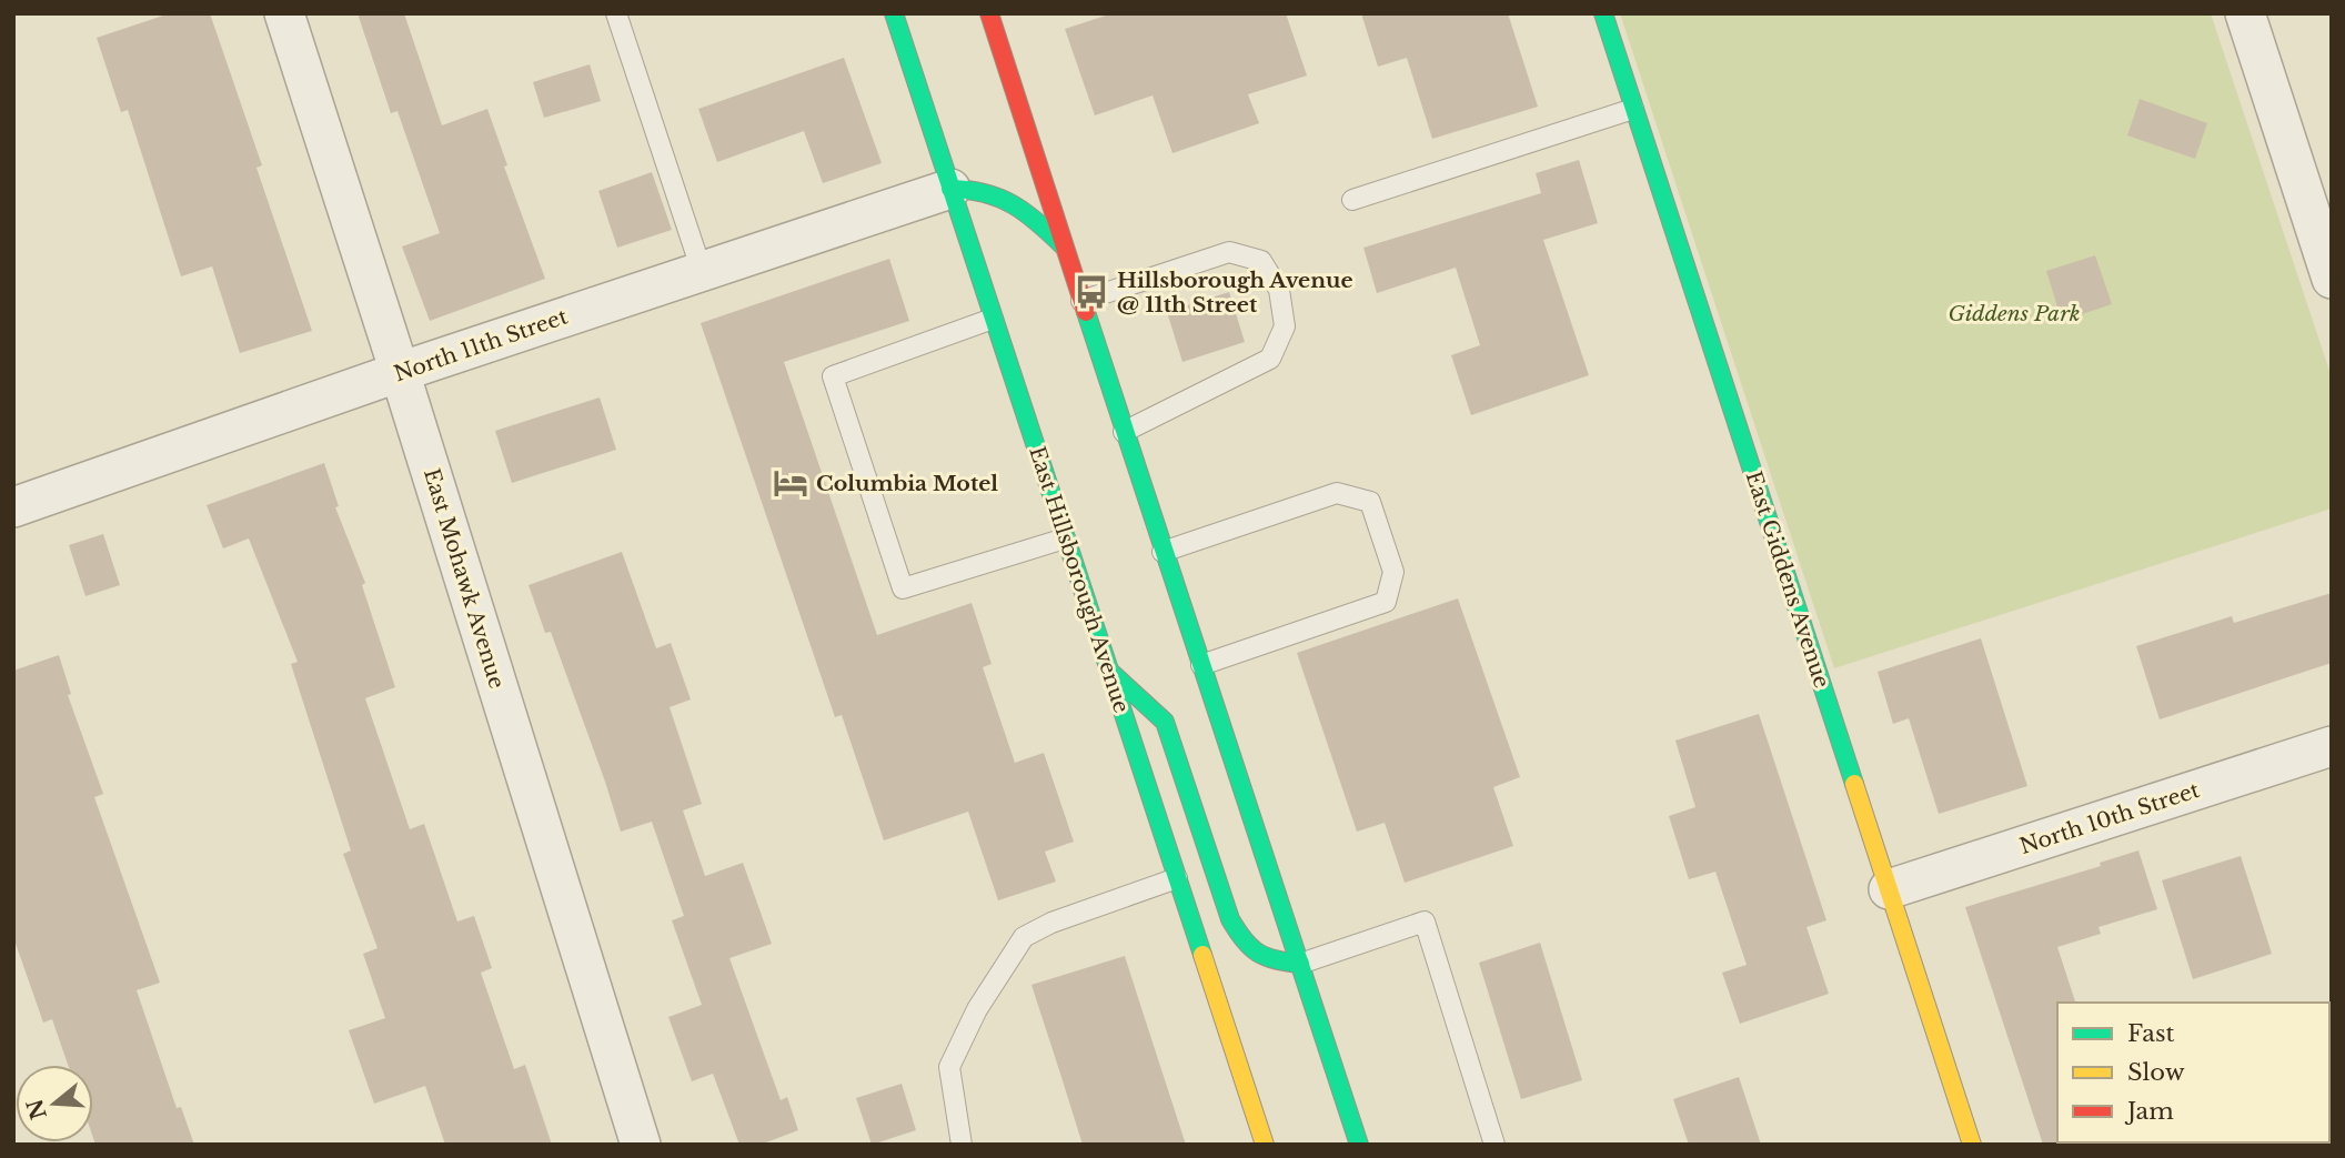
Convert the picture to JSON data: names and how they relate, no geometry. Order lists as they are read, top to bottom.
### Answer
{
  "streets": {
    "main road": ["East Hillsborough Avenue", "East Giddens Avenue"],
    "street": ["North 11th Street", "East Mohawk Avenue", "North 10th Street"]
  },
  "crossings": [
    ["North 11th Street", "East Mohawk Avenue"],
    ["North 11th Street", "East Hillsborough Avenue"],
    ["East Giddens Avenue", "North 10th Street"]
  ],
  "parks": ["Giddens Park"],
  "places": {
    "bus stop": ["Hillsborough Avenue @ 11th Street"],
    "hotel": ["Columbia Motel"]
  },
  "legend": ["Fast", "Slow", "Jam"],
  "north": "left"
}
